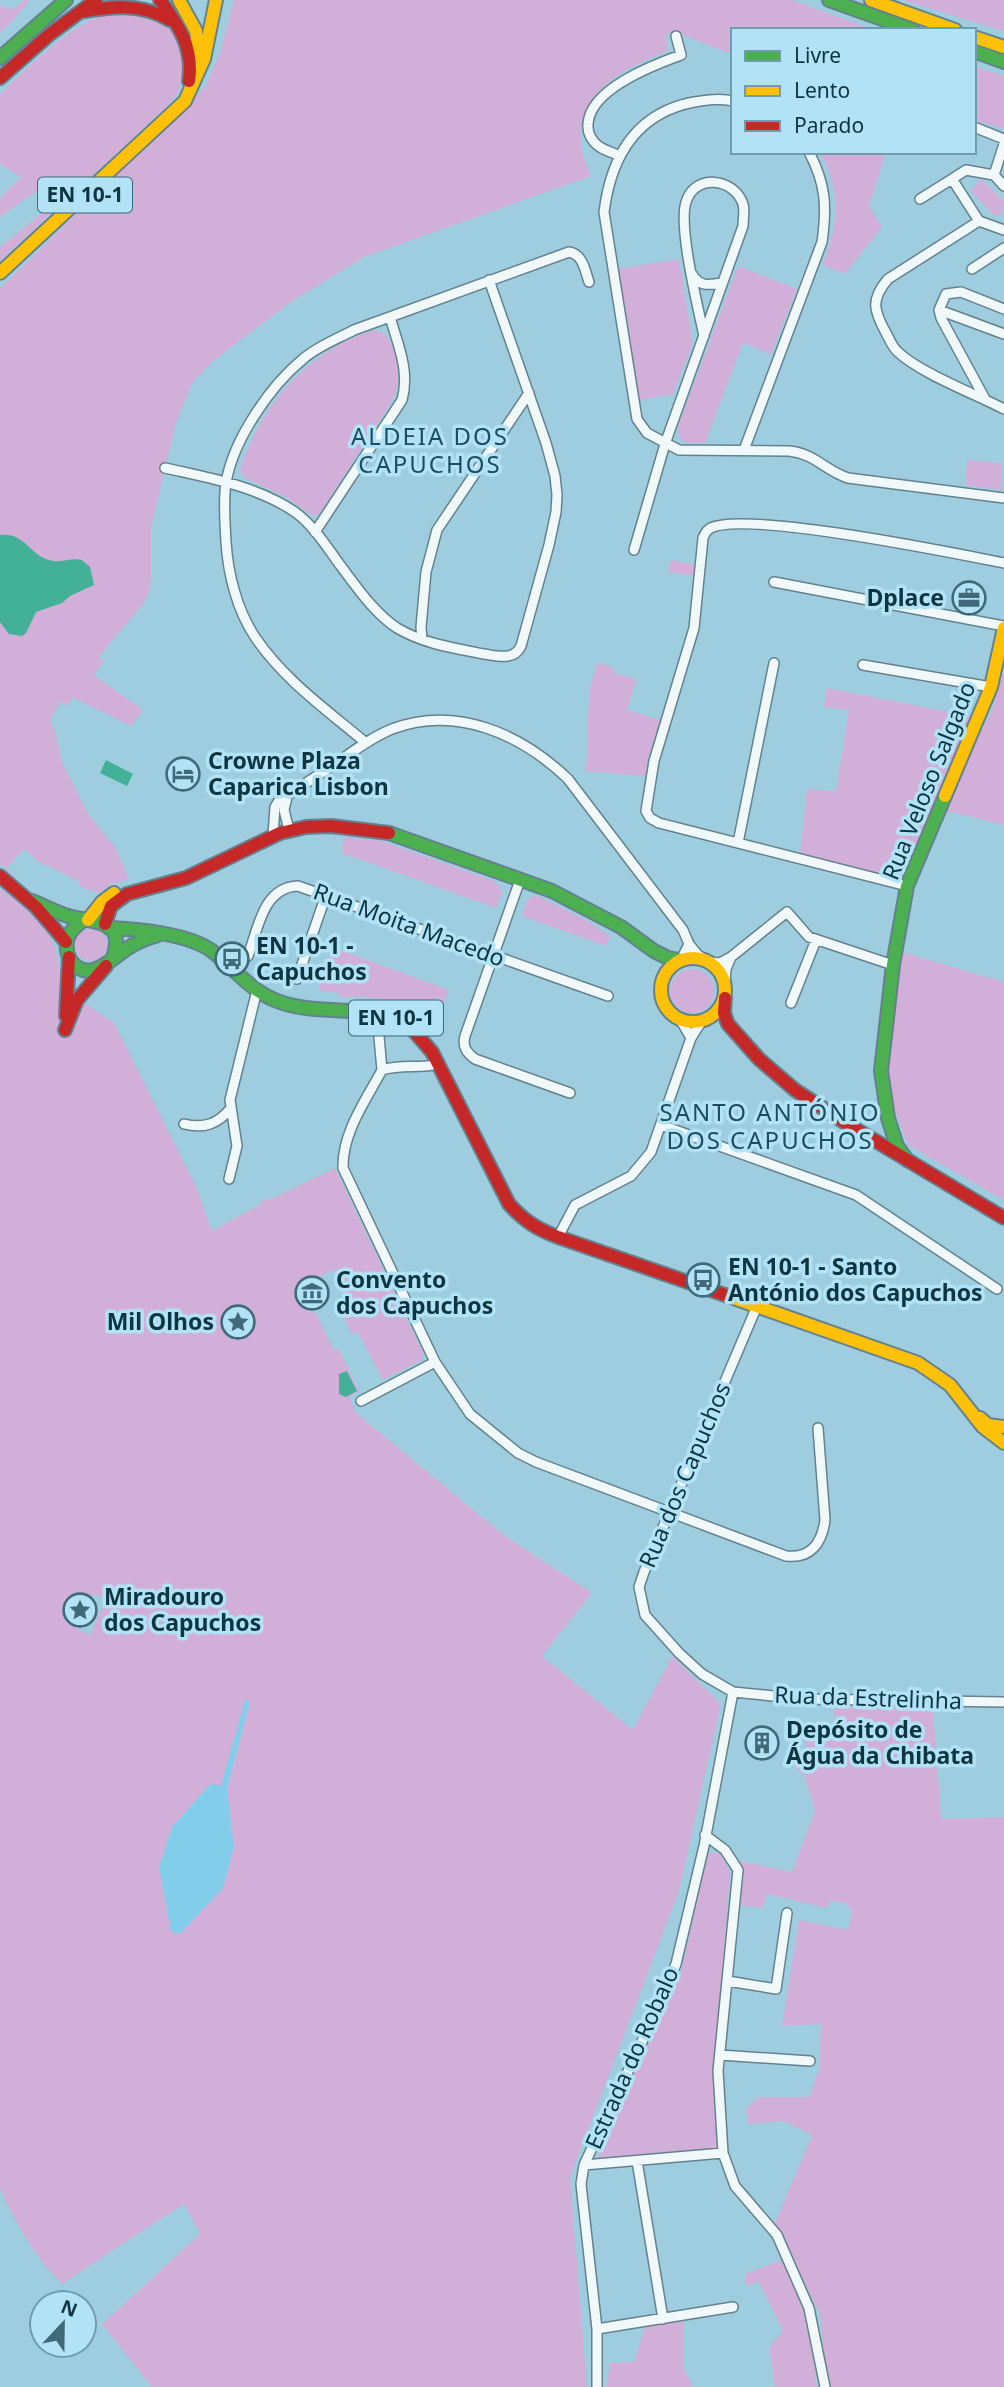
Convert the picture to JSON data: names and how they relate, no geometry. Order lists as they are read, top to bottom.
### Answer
{
  "streets": {
    "main road": ["EN 10-1", "Rua Veloso Salgado"],
    "street": [
      "Rua Moita Macedo",
      "Rua dos Capuchos",
      "Rua da Estrelinha",
      "Estrada do Robalo"
    ]
  },
  "crossings": [
    ["EN 10-1", "Rua dos Capuchos"],
    ["Rua dos Capuchos", "Rua da Estrelinha"],
    ["Rua dos Capuchos", "Estrada do Robalo"],
    ["Rua da Estrelinha", "Estrada do Robalo"]
  ],
  "districts": ["ALDEIA DOS CAPUCHOS", "SANTO ANTÓNIO DOS CAPUCHOS"],
  "places": {
    "office": ["Dplace"],
    "hotel": ["Crowne Plaza Caparica Lisbon"],
    "bus stop": ["EN 10-1 - Capuchos", "EN 10-1 - Santo António dos Capuchos"],
    "museum": ["Convento dos Capuchos"],
    "place": ["Mil Olhos", "Miradouro dos Capuchos"],
    "building": ["Depósito de Água da Chibata"]
  },
  "legend": ["Livre", "Lento", "Parado"],
  "north": "top"
}
